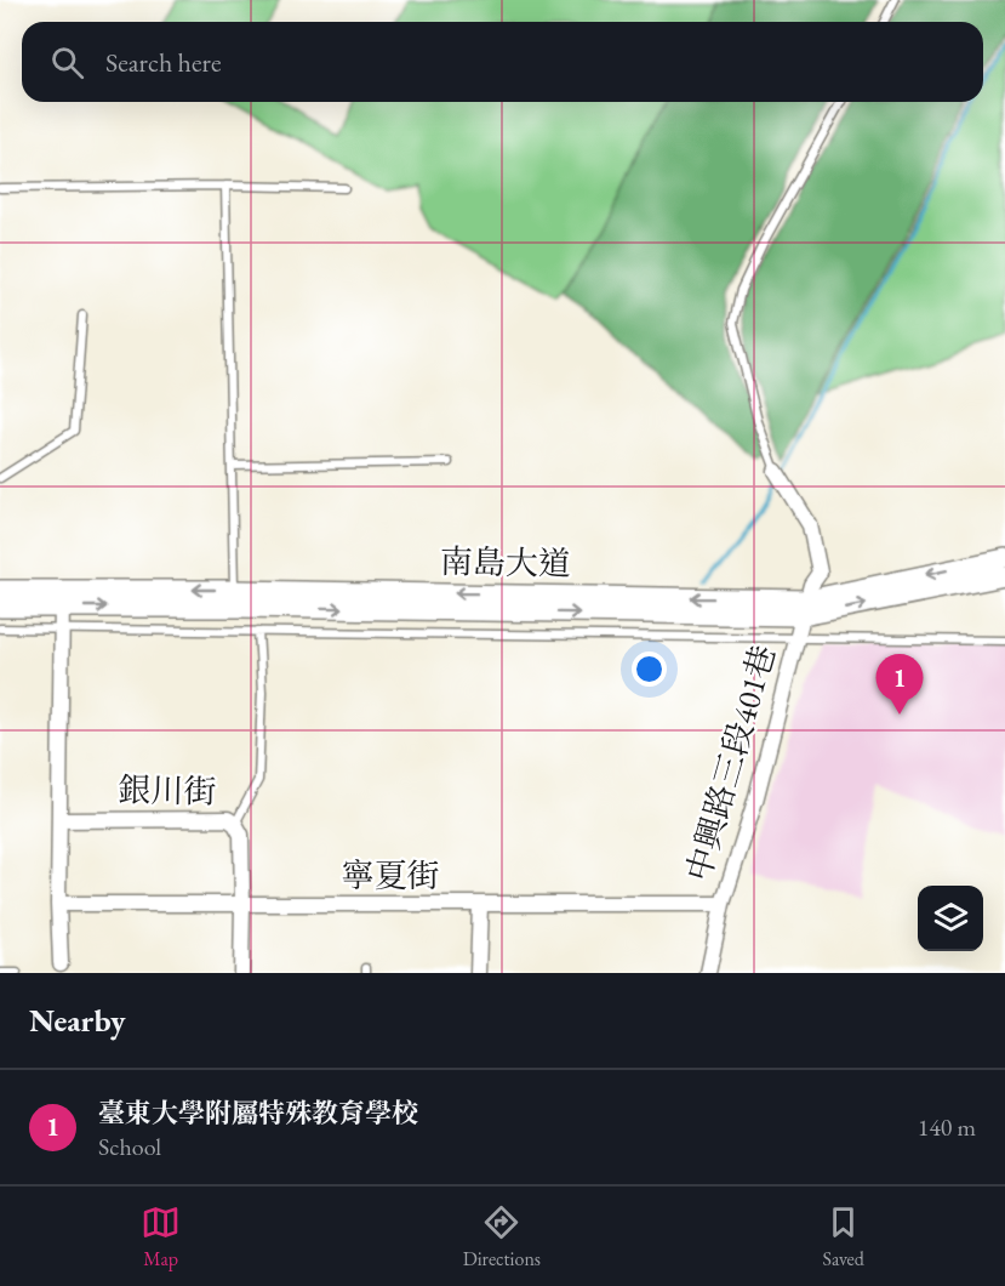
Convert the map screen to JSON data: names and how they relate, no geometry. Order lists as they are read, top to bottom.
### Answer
{
  "streets": {
    "street": [
      "南島大道",
      "中興路三段401巷",
      "銀川街",
      "寧夏街"
    ]
  },
  "crossings": [
    ["南島大道", "中興路三段401巷"],
    ["中興路三段401巷", "寧夏街"],
    ["銀川街", "寧夏街"]
  ],
  "page": {
    "search": "Search here",
    "pins": "1",
    "heading": "Nearby",
    "list": [
      {
        "mark": "1",
        "name": "臺東大學附屬特殊教育學校",
        "note": "School",
        "value": "140 m"
      }
    ],
    "nav": ["Map", "Directions", "Saved"]
  }
}
